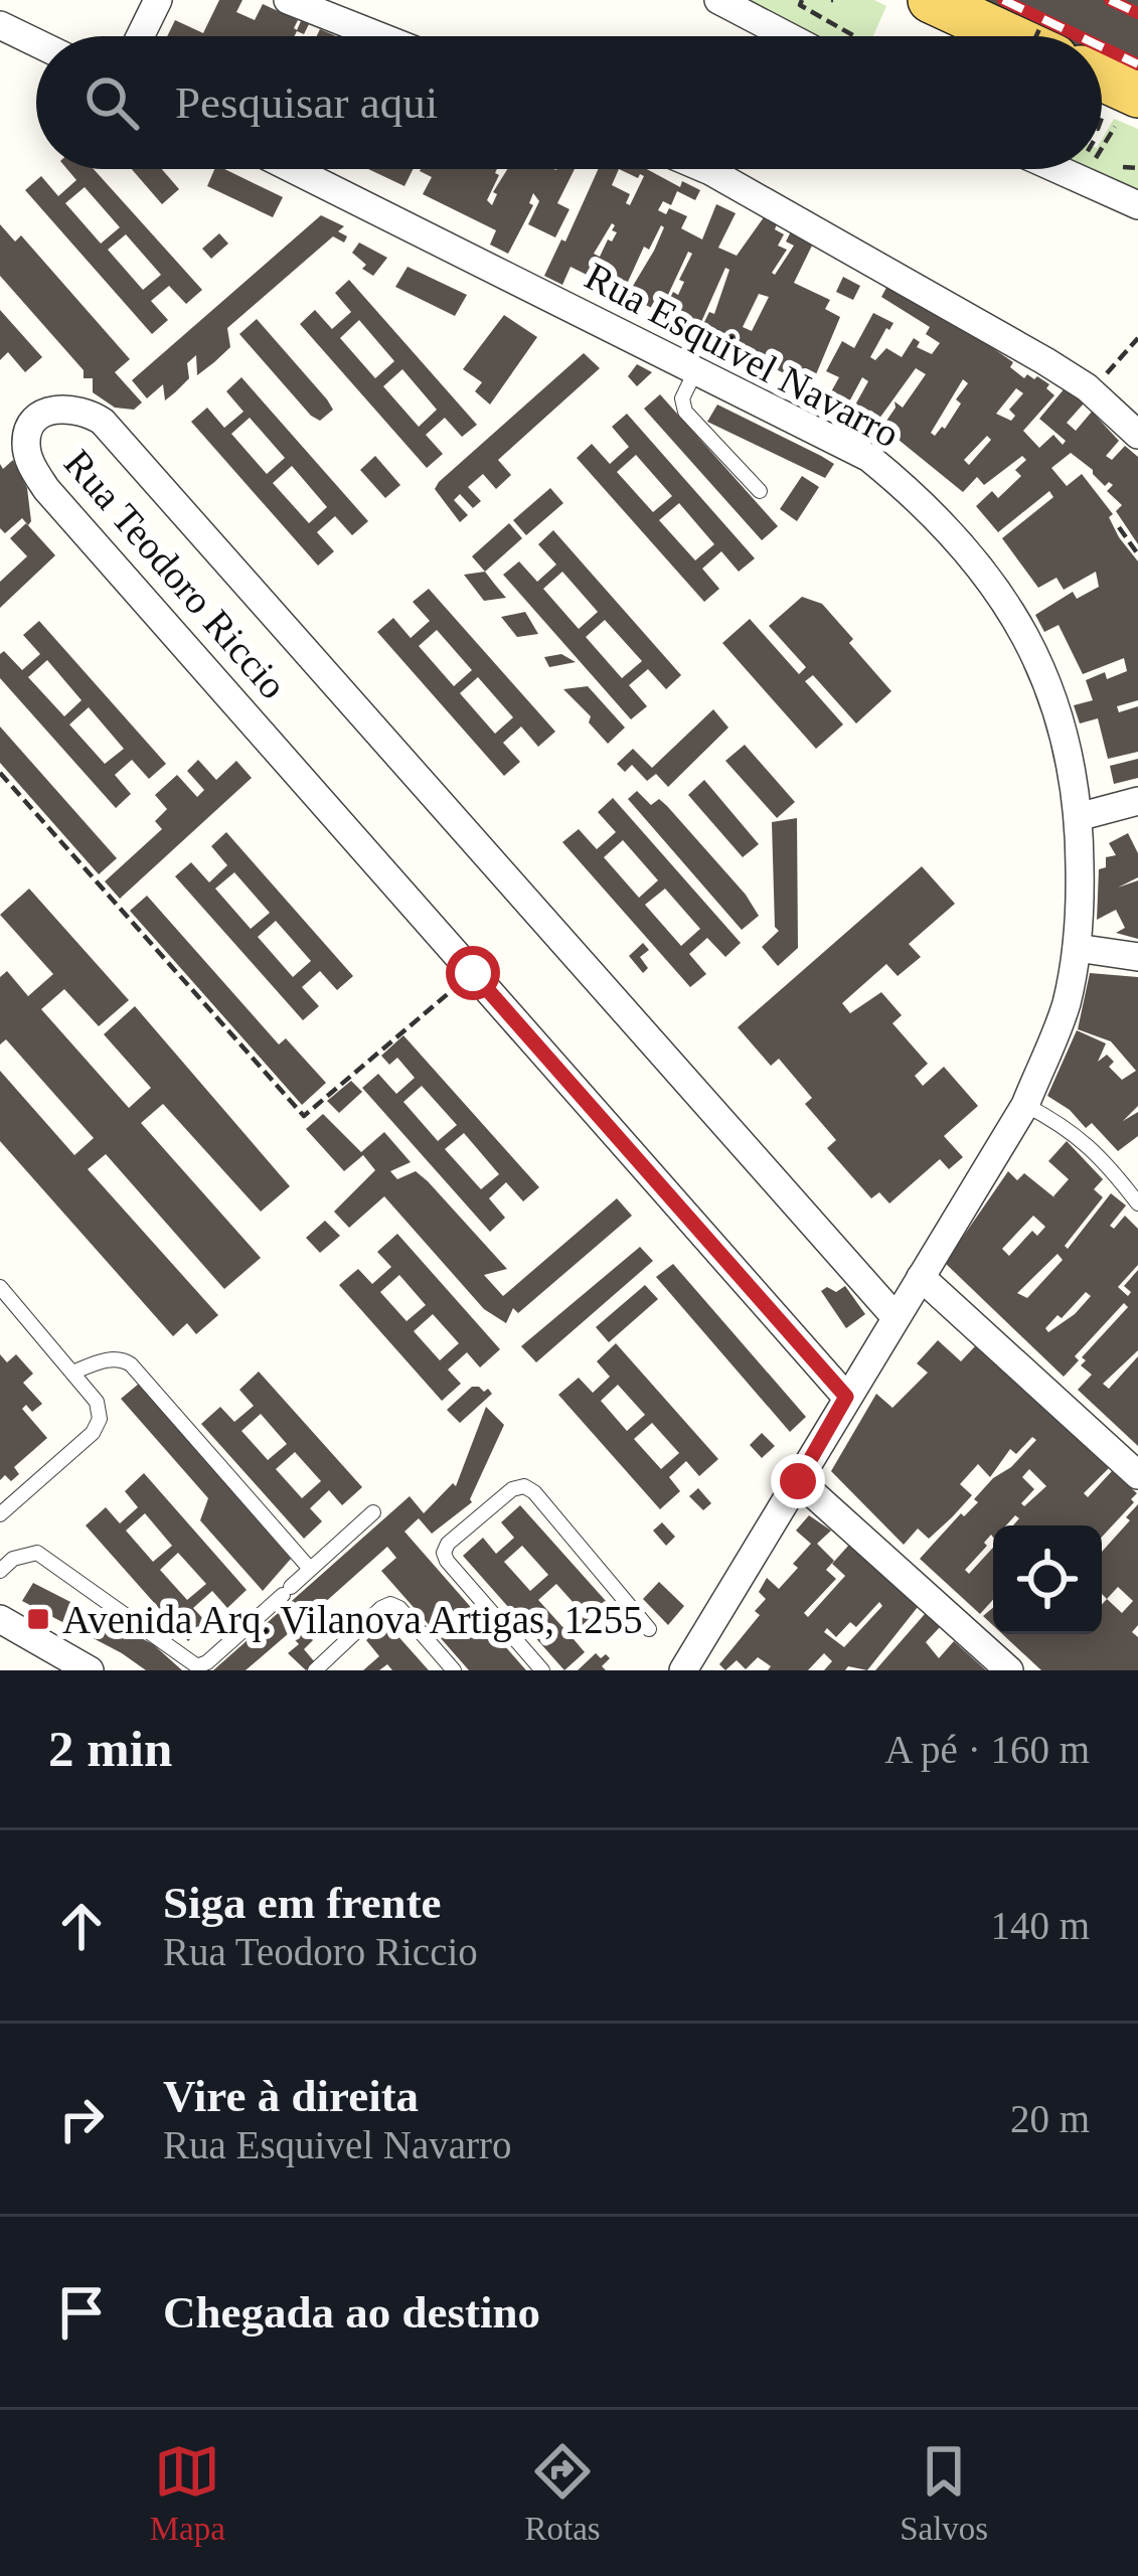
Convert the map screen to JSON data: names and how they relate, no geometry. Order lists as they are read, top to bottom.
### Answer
{
  "streets": {
    "street": ["Rua Esquivel Navarro", "Rua Teodoro Riccio"]
  },
  "crossings": [
    ["Rua Esquivel Navarro", "Rua Teodoro Riccio"]
  ],
  "places": {
    "transit": ["Avenida Arq. Vilanova Artigas, 1255"]
  },
  "page": {
    "search": "Pesquisar aqui",
    "heading": ["2 min", "A pé · 160 m"],
    "list": [
      ["Siga em frente", "Rua Teodoro Riccio", "140 m"],
      ["Vire à direita", "Rua Esquivel Navarro", "20 m"],
      "Chegada ao destino"
    ],
    "nav": ["Mapa", "Rotas", "Salvos"]
  }
}
